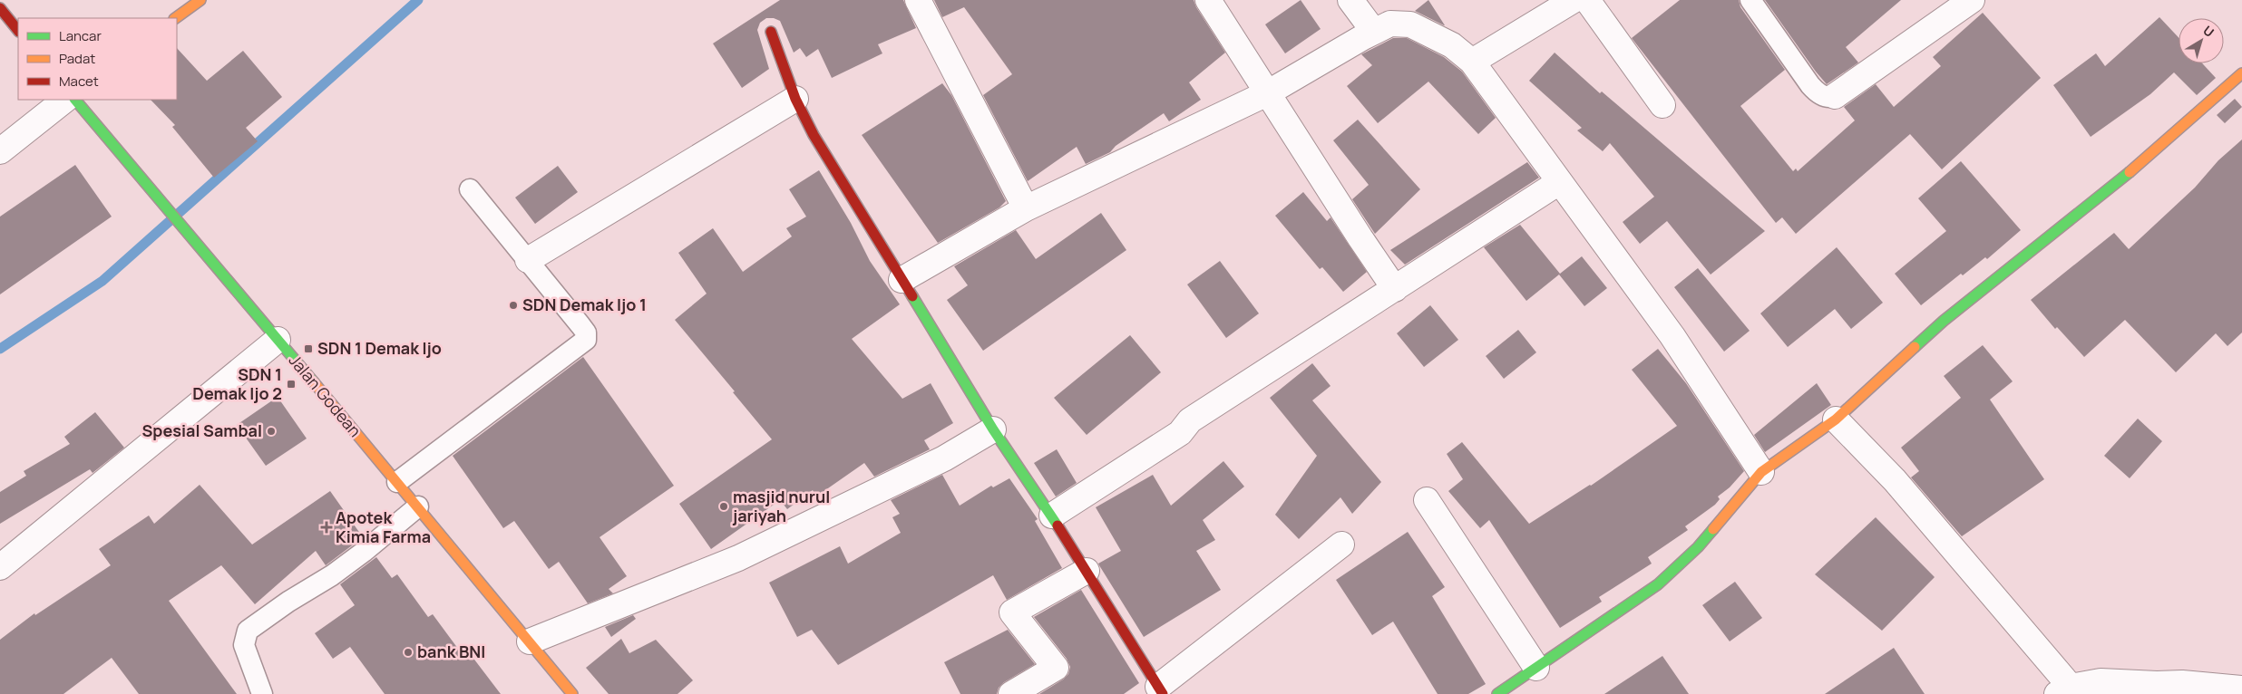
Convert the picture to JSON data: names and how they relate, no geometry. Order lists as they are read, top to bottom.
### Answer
{
  "streets": {
    "street": ["Jalan Godean"]
  },
  "places": {
    "other": [
      "SDN Demak Ijo 1",
      "Spesial Sambal",
      "masjid nurul jariyah",
      "bank BNI"
    ],
    "transit": ["SDN 1 Demak Ijo", "SDN 1 Demak Ijo 2"],
    "health": ["Apotek Kimia Farma"]
  },
  "legend": ["Lancar", "Padat", "Macet"],
  "north": "top right"
}
